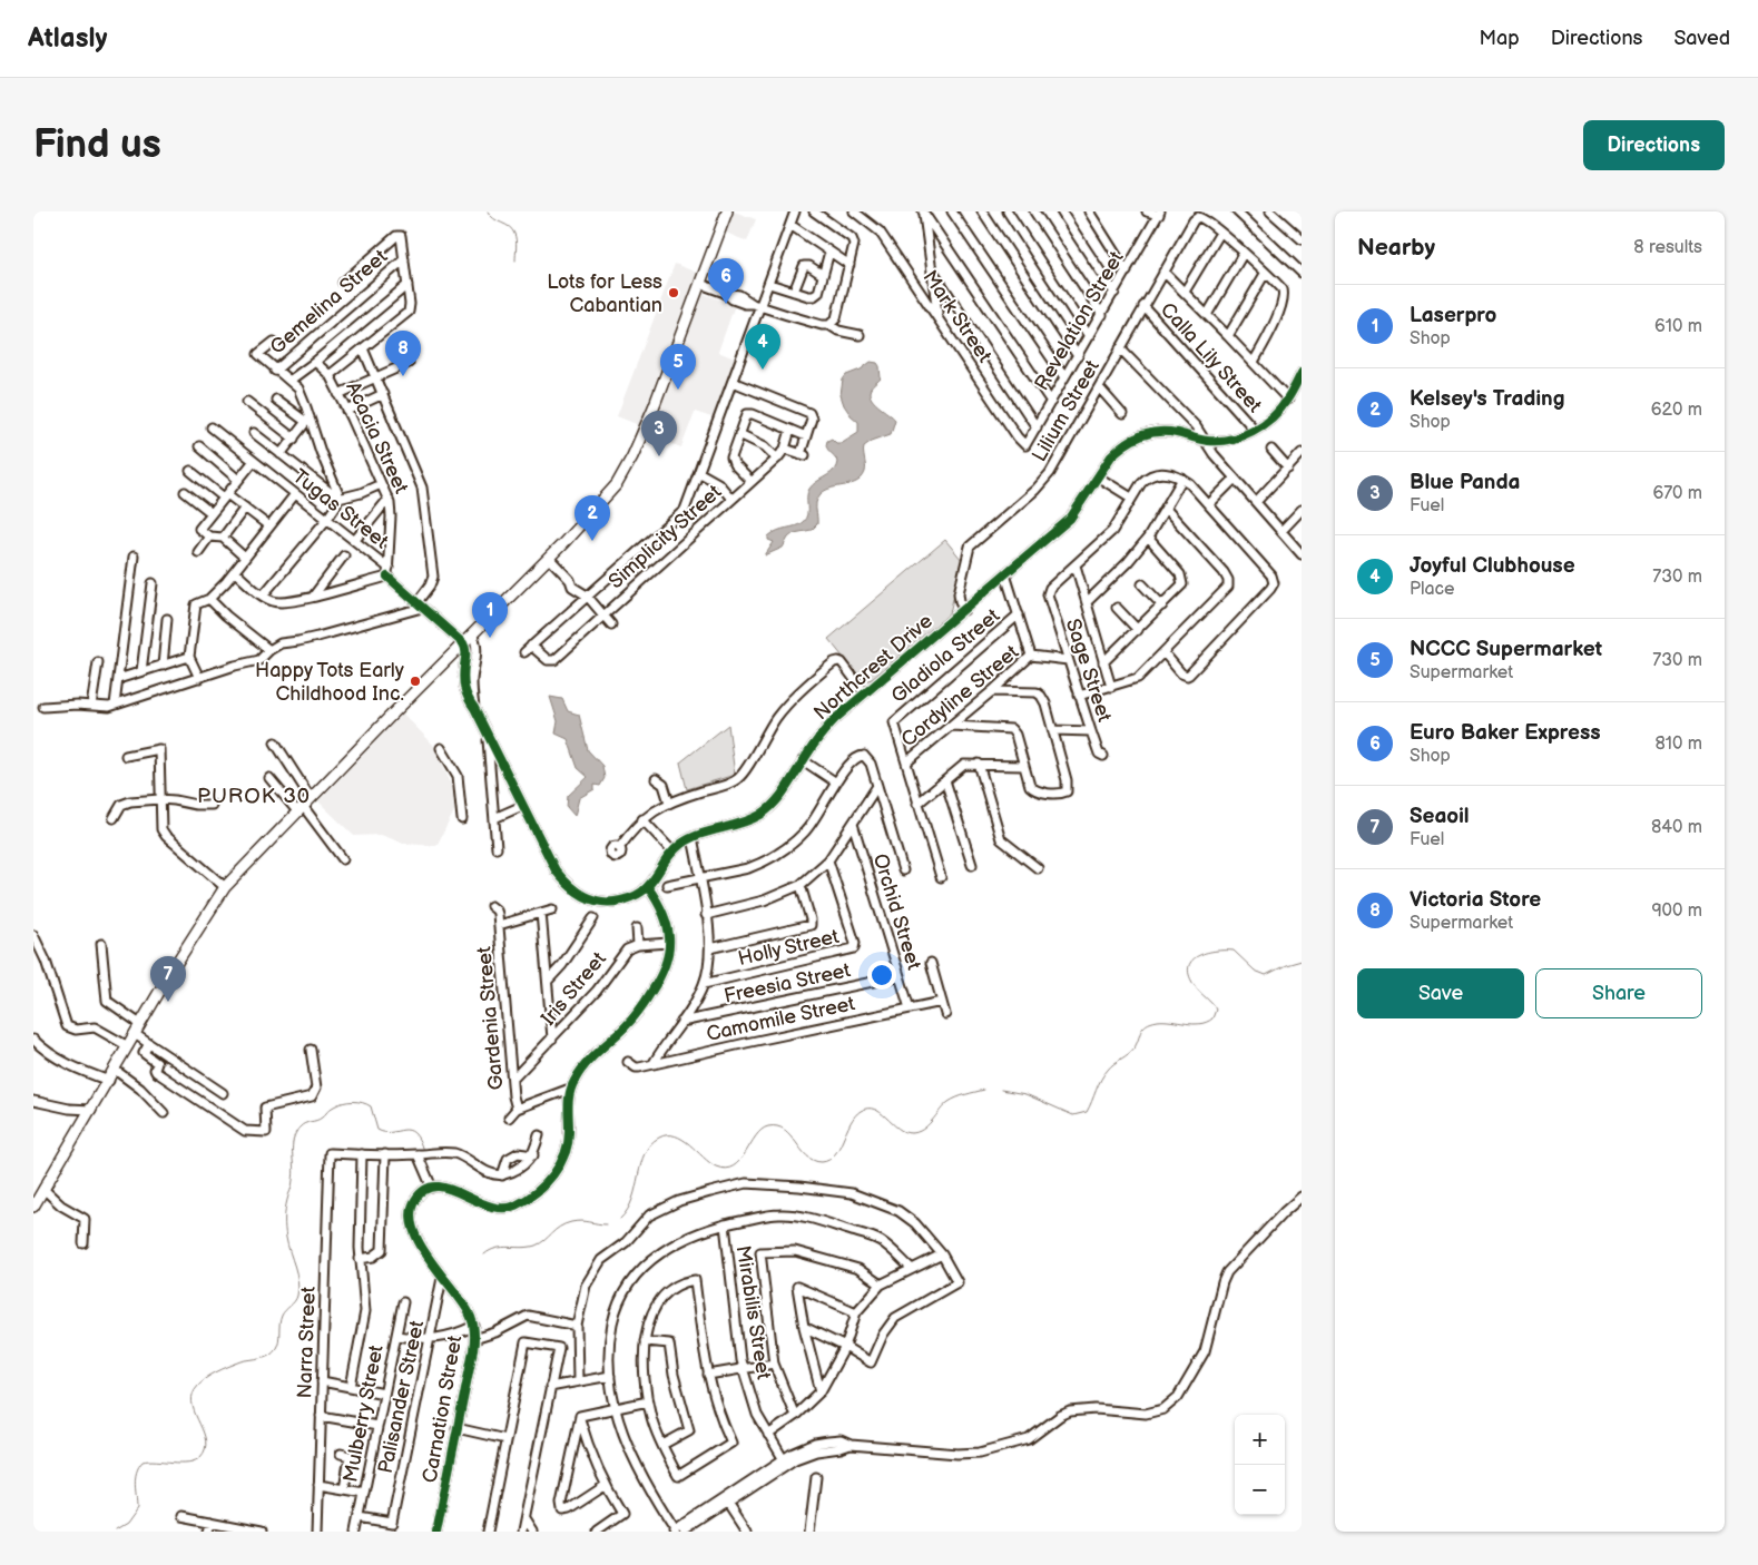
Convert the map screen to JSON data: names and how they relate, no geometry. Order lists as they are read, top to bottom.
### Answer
{
  "streets": {
    "street": [
      "Gemelina Street",
      "Mark Street",
      "Revelation Street",
      "Calla Lily Street",
      "Lilium Street",
      "Acacia Street",
      "Tugas Street",
      "Simplicity Street",
      "Gladiola Street",
      "Northcrest Drive",
      "Sage Street",
      "Cordyline Street",
      "Orchid Street",
      "Holly Street",
      "Freesia Street",
      "Iris Street",
      "Gardenia Street",
      "Camomile Street",
      "Mirabilis Street",
      "Narra Street",
      "Palisander Street",
      "Carnation Street",
      "Mulberry Street"
    ]
  },
  "crossings": [
    ["Mark Street", "Revelation Street"],
    ["Calla Lily Street", "Lilium Street"],
    ["Calla Lily Street", "Northcrest Drive"],
    ["Lilium Street", "Northcrest Drive"],
    ["Acacia Street", "Tugas Street"],
    ["Gladiola Street", "Cordyline Street"],
    ["Sage Street", "Cordyline Street"],
    ["Orchid Street", "Freesia Street"],
    ["Orchid Street", "Camomile Street"],
    ["Iris Street", "Gardenia Street"],
    ["Palisander Street", "Carnation Street"],
    ["Palisander Street", "Mulberry Street"]
  ],
  "districts": ["PUROK 30"],
  "places": ["Lots for Less Cabantian", "Happy Tots Early Childhood Inc."],
  "page": {
    "header": "Atlasly",
    "nav": ["Map", "Directions", "Saved"],
    "buttons": [
      "Directions",
      ["Save", "Share"]
    ],
    "title": "Find us",
    "heading": ["Nearby", "8 results"],
    "pins": [
      "6",
      "4",
      "8",
      "5",
      "3",
      "2",
      "1",
      "7"
    ],
    "list": [
      {
        "mark": "1",
        "name": "Laserpro",
        "note": "Shop",
        "value": "610 m"
      },
      {
        "mark": "2",
        "name": "Kelsey's Trading",
        "note": "Shop",
        "value": "620 m"
      },
      {
        "mark": "3",
        "name": "Blue Panda",
        "note": "Fuel",
        "value": "670 m"
      },
      {
        "mark": "4",
        "name": "Joyful Clubhouse",
        "note": "Place",
        "value": "730 m"
      },
      {
        "mark": "5",
        "name": "NCCC Supermarket",
        "note": "Supermarket",
        "value": "730 m"
      },
      {
        "mark": "6",
        "name": "Euro Baker Express",
        "note": "Shop",
        "value": "810 m"
      },
      {
        "mark": "7",
        "name": "Seaoil",
        "note": "Fuel",
        "value": "840 m"
      },
      {
        "mark": "8",
        "name": "Victoria Store",
        "note": "Supermarket",
        "value": "900 m"
      }
    ],
    "map_buttons": ["+", "−"]
  }
}
